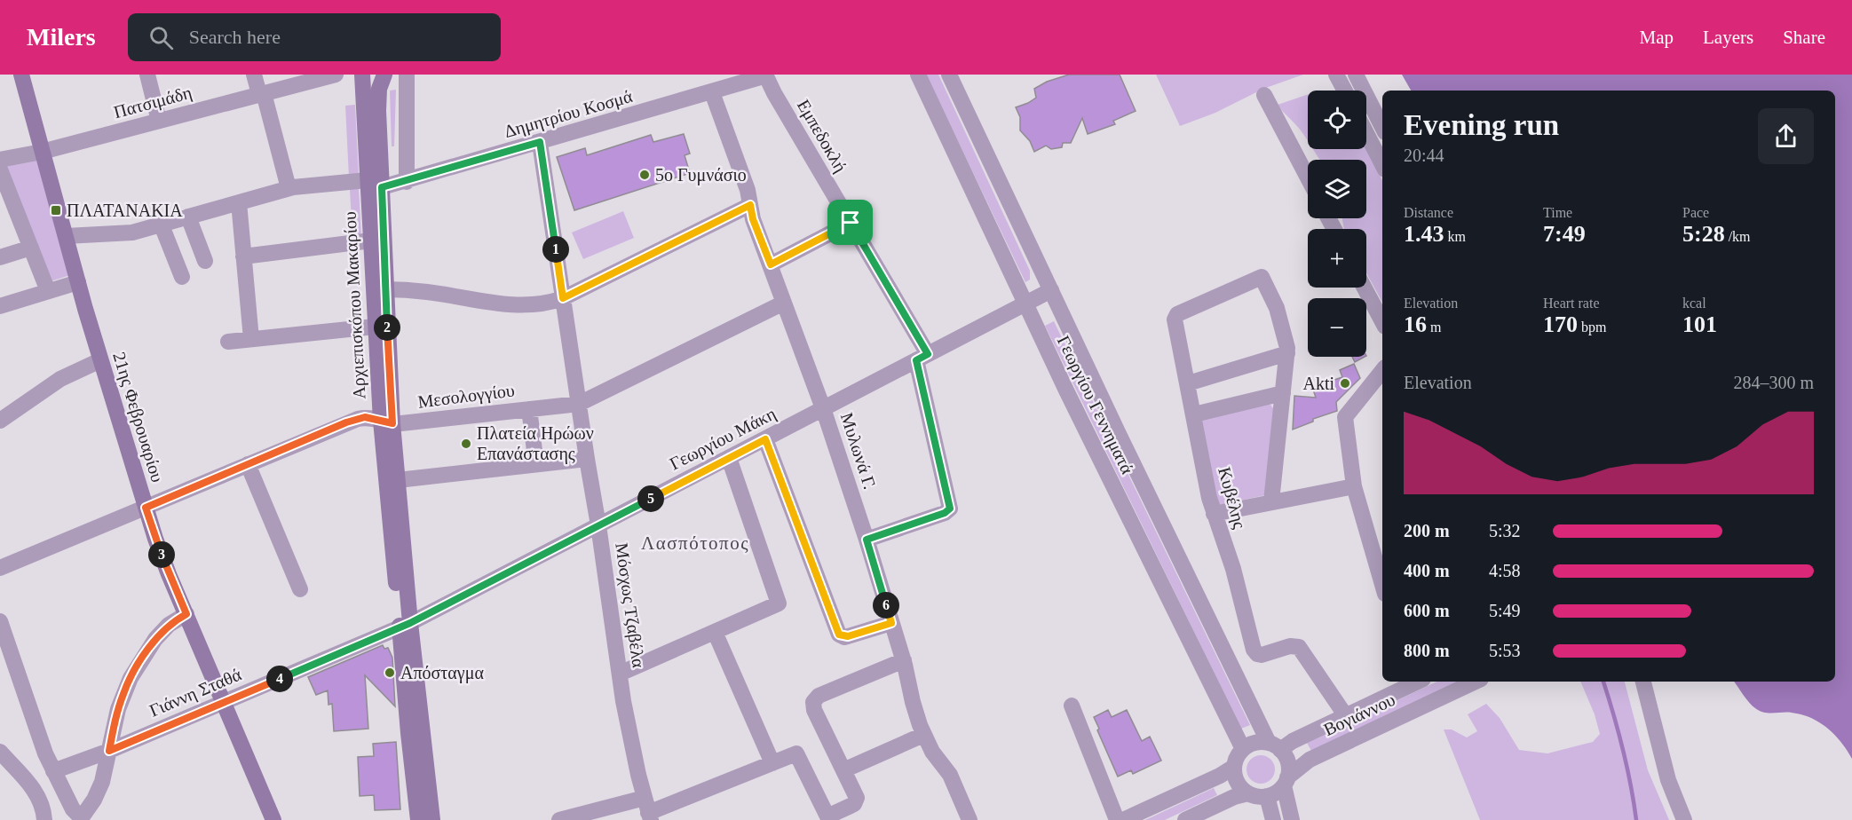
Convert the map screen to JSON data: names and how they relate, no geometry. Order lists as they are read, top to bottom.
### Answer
{
  "streets": {
    "main road": ["Αρχιεπισκόπου Μακαρίου", "21ης Φεβρουαρίου"],
    "street": [
      "Πατσιμάδη",
      "Δημητρίου Κοσμά",
      "Εμπεδοκλή",
      "Μεσολογγίου",
      "Γεωργίου Γεννηματά",
      "Γεωργίου Μάκη",
      "Μυλωνά Γ.",
      "Κυβέλης",
      "Μόσχως Τζαβέλα",
      "Γιάννη Σταθά",
      "Βογιάννου"
    ]
  },
  "crossings": [
    ["Πατσιμάδη", "21ης Φεβρουαρίου"],
    ["Δημητρίου Κοσμά", "Εμπεδοκλή"],
    ["Δημητρίου Κοσμά", "Μυλωνά Γ."],
    ["Δημητρίου Κοσμά", "Μόσχως Τζαβέλα"],
    ["Εμπεδοκλή", "Γεωργίου Μάκη"],
    ["Εμπεδοκλή", "Μυλωνά Γ."],
    ["Αρχιεπισκόπου Μακαρίου", "Μεσολογγίου"],
    ["Αρχιεπισκόπου Μακαρίου", "Γεωργίου Μάκη"],
    ["Αρχιεπισκόπου Μακαρίου", "Γιάννη Σταθά"],
    ["Μεσολογγίου", "21ης Φεβρουαρίου"],
    ["Μεσολογγίου", "Μυλωνά Γ."],
    ["Μεσολογγίου", "Μόσχως Τζαβέλα"],
    ["Γεωργίου Γεννηματά", "Γεωργίου Μάκη"],
    ["Γεωργίου Γεννηματά", "Βογιάννου"],
    ["21ης Φεβρουαρίου", "Γιάννη Σταθά"],
    ["Γεωργίου Μάκη", "Μυλωνά Γ."],
    ["Γεωργίου Μάκη", "Μόσχως Τζαβέλα"],
    ["Γεωργίου Μάκη", "Γιάννη Σταθά"],
    ["Κυβέλης", "Βογιάννου"]
  ],
  "districts": ["Λασπότοπος"],
  "places": {
    "other": [
      "5ο Γυμνάσιο",
      "Akti",
      "Πλατεία Ηρώων Επανάστασης",
      "Απόσταγμα"
    ],
    "transit": ["ΠΛΑΤΑΝΑΚΙΑ"]
  },
  "page": {
    "header": "Milers",
    "search": "Search here",
    "nav": ["Map", "Layers", "Share"],
    "map_buttons": ["+", "−"],
    "heading": ["Evening run", "20:44"],
    "stats": [
      ["Distance", "1.43 km"],
      ["Time", "7:49"],
      ["Pace", "5:28 /km"],
      ["Elevation", "16 m"],
      ["Heart rate", "170 bpm"],
      ["kcal", "101"]
    ],
    "pins": [
      "1",
      "2",
      "5",
      "3",
      "6",
      "4"
    ],
    "chart": ["Elevation", "284–300 m"],
    "list": [
      {
        "name": "200 m",
        "note": "5:32"
      },
      {
        "name": "400 m",
        "note": "4:58"
      },
      {
        "name": "600 m",
        "note": "5:49"
      },
      {
        "name": "800 m",
        "note": "5:53"
      }
    ]
  }
}
